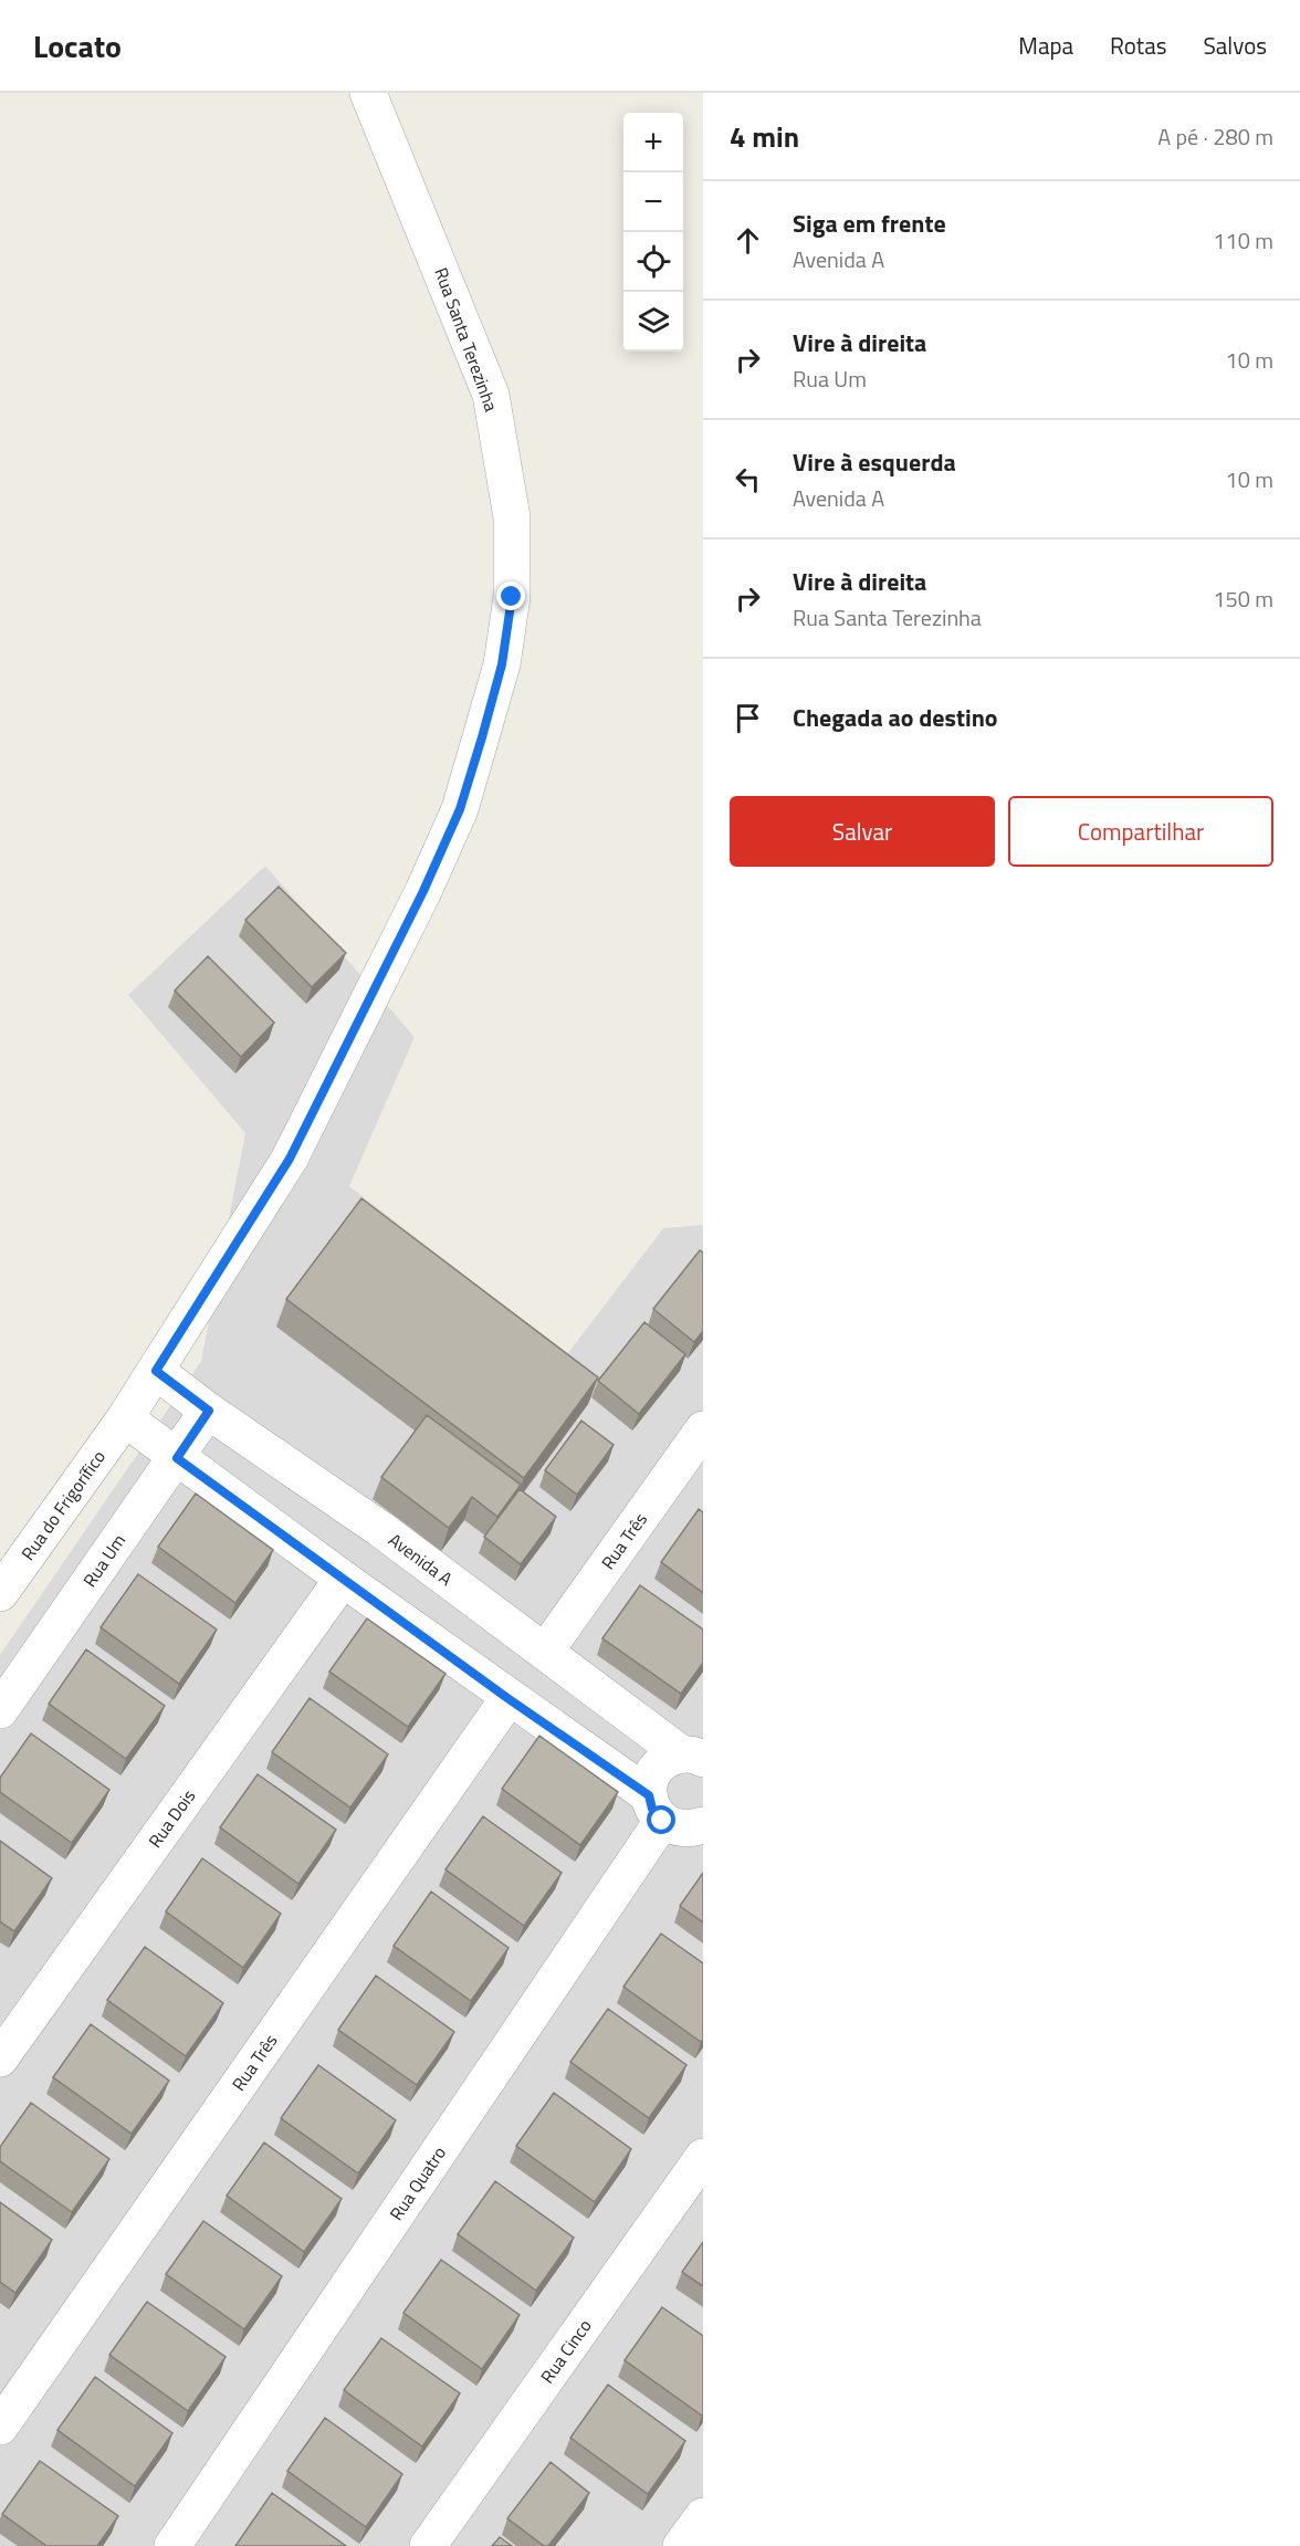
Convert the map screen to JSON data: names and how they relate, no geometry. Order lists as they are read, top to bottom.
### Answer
{
  "streets": {
    "street": [
      "Rua Santa Terezinha",
      "Rua do Frigorífico",
      "Rua Três",
      "Avenida A",
      "Rua Um",
      "Rua Dois",
      "Rua Quatro",
      "Rua Cinco"
    ]
  },
  "crossings": [
    ["Rua Santa Terezinha", "Rua do Frigorífico"],
    ["Rua Santa Terezinha", "Avenida A"],
    ["Rua Três", "Avenida A"],
    ["Avenida A", "Rua Um"],
    ["Avenida A", "Rua Quatro"]
  ],
  "page": {
    "header": "Locato",
    "nav": ["Mapa", "Rotas", "Salvos"],
    "heading": ["4 min", "A pé · 280 m"],
    "map_buttons": ["+", "−"],
    "list": [
      ["Siga em frente", "Avenida A", "110 m"],
      ["Vire à direita", "Rua Um", "10 m"],
      ["Vire à esquerda", "Avenida A", "10 m"],
      ["Vire à direita", "Rua Santa Terezinha", "150 m"],
      "Chegada ao destino"
    ],
    "buttons": ["Salvar", "Compartilhar"]
  }
}
